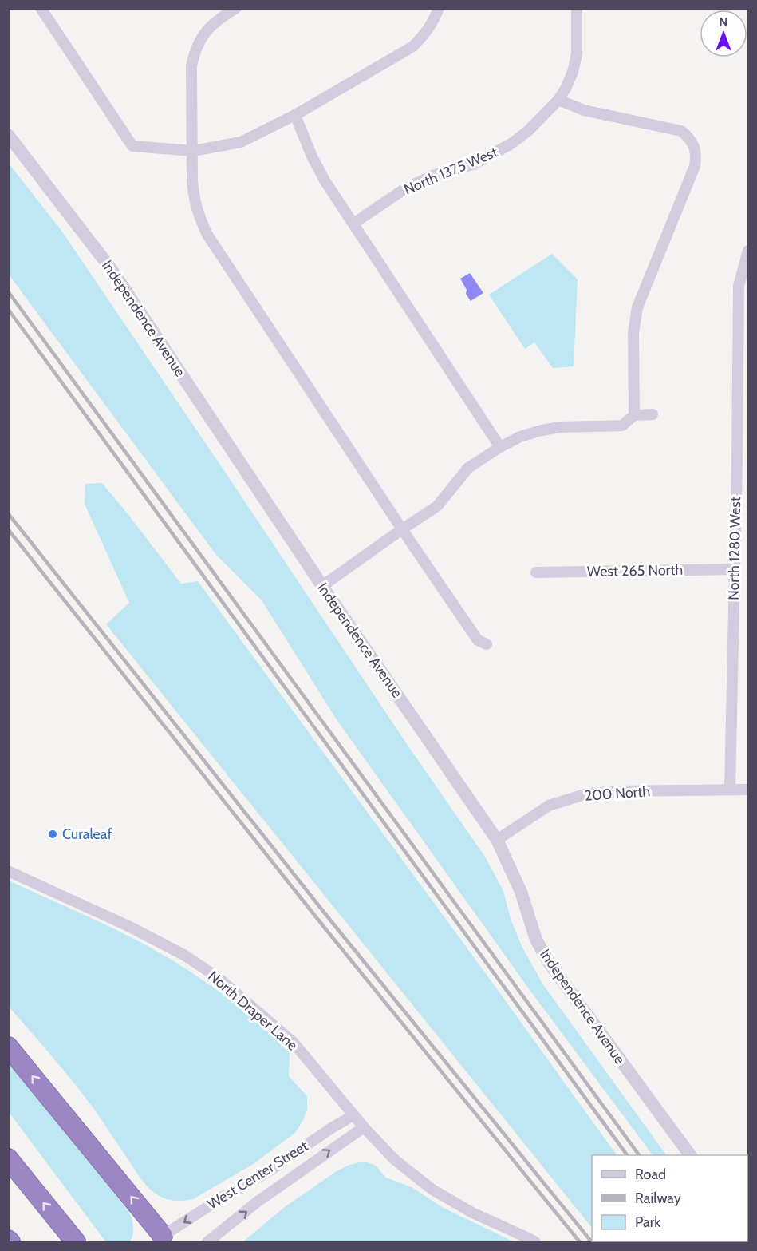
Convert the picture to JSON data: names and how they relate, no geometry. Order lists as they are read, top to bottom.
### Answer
{
  "streets": {
    "street": [
      "North 1375 West",
      "Independence Avenue",
      "North 1280 West",
      "West 265 North",
      "200 North",
      "North Draper Lane",
      "West Center Street"
    ]
  },
  "crossings": [
    ["Independence Avenue", "200 North"],
    ["North 1280 West", "West 265 North"],
    ["North 1280 West", "200 North"],
    ["North Draper Lane", "West Center Street"]
  ],
  "places": ["Curaleaf"],
  "legend": ["Road", "Railway", "Park"],
  "north": "top"
}
